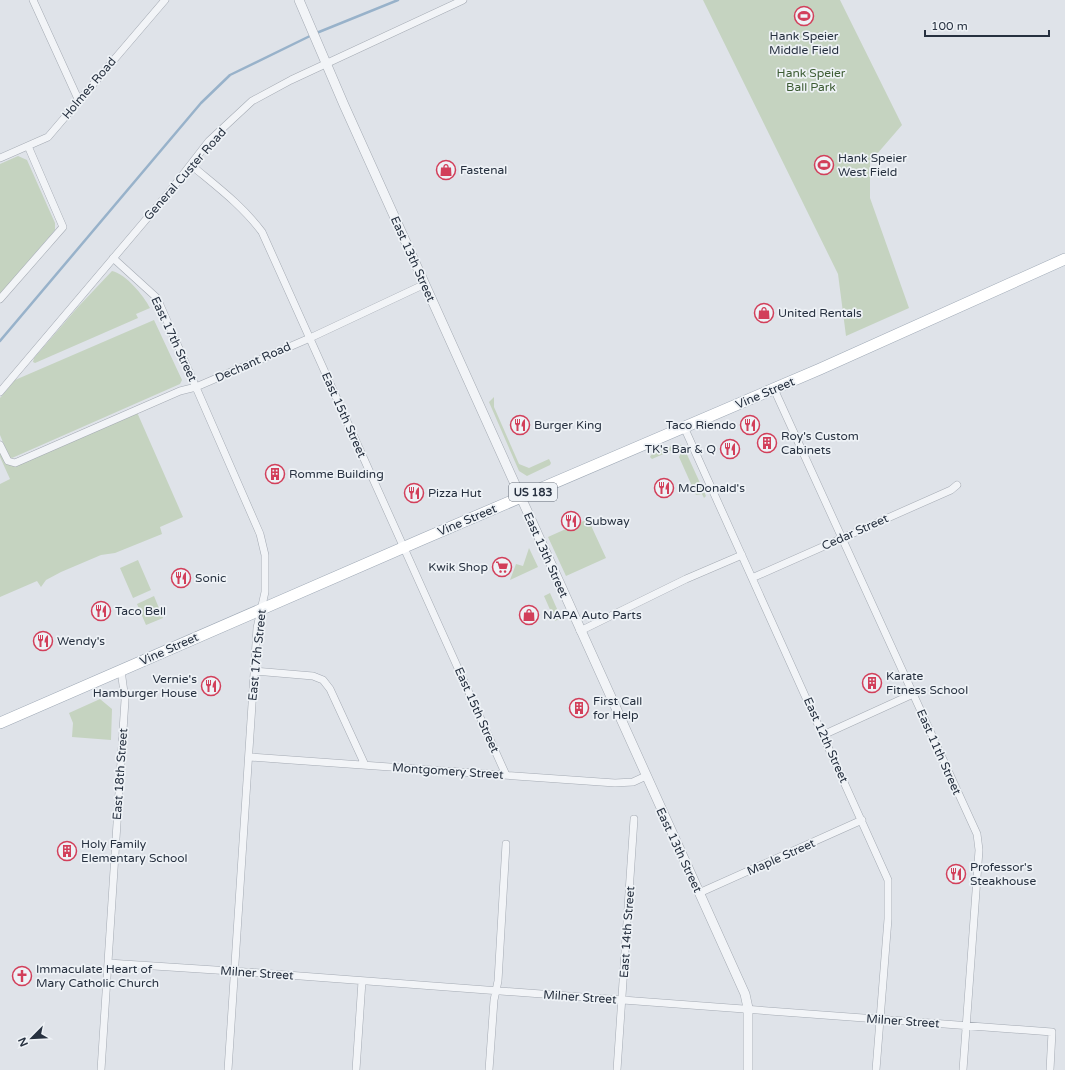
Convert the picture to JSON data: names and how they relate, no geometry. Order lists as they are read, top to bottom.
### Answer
{
  "streets": {
    "main road": ["Vine Street", "US 183"],
    "street": [
      "Holmes Road",
      "General Custer Road",
      "East 13th Street",
      "East 17th Street",
      "Dechant Road",
      "East 15th Street",
      "Cedar Street",
      "East 12th Street",
      "East 11th Street",
      "Montgomery Street",
      "East 18th Street",
      "Maple Street",
      "East 14th Street",
      "Milner Street"
    ]
  },
  "crossings": [
    ["General Custer Road", "East 13th Street"],
    ["General Custer Road", "East 17th Street"],
    ["General Custer Road", "East 15th Street"],
    ["East 13th Street", "Dechant Road"],
    ["East 13th Street", "Vine Street"],
    ["East 13th Street", "Montgomery Street"],
    ["East 13th Street", "Maple Street"],
    ["East 13th Street", "Milner Street"],
    ["East 17th Street", "Dechant Road"],
    ["East 17th Street", "Vine Street"],
    ["East 17th Street", "Montgomery Street"],
    ["East 17th Street", "Milner Street"],
    ["Dechant Road", "East 15th Street"],
    ["Vine Street", "East 15th Street"],
    ["Vine Street", "East 12th Street"],
    ["Vine Street", "East 11th Street"],
    ["Vine Street", "East 18th Street"],
    ["East 15th Street", "Montgomery Street"],
    ["Cedar Street", "East 12th Street"],
    ["Cedar Street", "East 11th Street"],
    ["East 12th Street", "Maple Street"],
    ["East 12th Street", "Milner Street"],
    ["East 11th Street", "Milner Street"],
    ["East 18th Street", "Milner Street"],
    ["East 14th Street", "Milner Street"]
  ],
  "parks": ["Hank Speier Ball Park"],
  "places": {
    "sports": ["Hank Speier Middle Field", "Hank Speier West Field"],
    "shop": ["Fastenal", "United Rentals", "NAPA Auto Parts"],
    "restaurant": [
      "Burger King",
      "Taco Riendo",
      "TK's Bar & Q",
      "McDonald's",
      "Pizza Hut",
      "Subway",
      "Sonic",
      "Taco Bell",
      "Wendy's",
      "Vernie's Hamburger House",
      "Professor's Steakhouse"
    ],
    "building": [
      "Roy's Custom Cabinets",
      "Romme Building",
      "Karate Fitness School",
      "First Call for Help",
      "Holy Family Elementary School"
    ],
    "supermarket": ["Kwik Shop"],
    "church": ["Immaculate Heart of Mary Catholic Church"]
  },
  "scale_bar": "100 m",
  "north": "bottom left"
}
